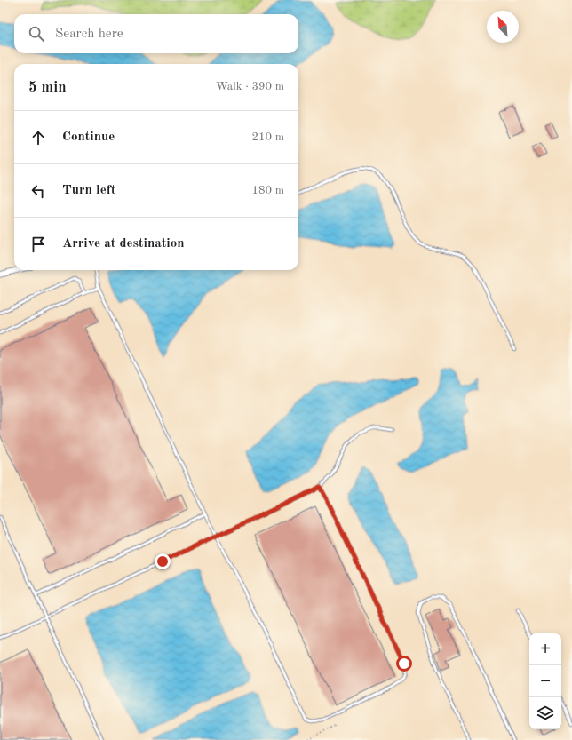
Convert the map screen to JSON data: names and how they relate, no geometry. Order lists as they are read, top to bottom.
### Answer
{
  "north": "top left",
  "page": {
    "search": "Search here",
    "heading": ["5 min", "Walk · 390 m"],
    "list": [
      ["Continue", "210 m"],
      ["Turn left", "180 m"],
      "Arrive at destination"
    ],
    "map_buttons": ["+", "−"]
  }
}
